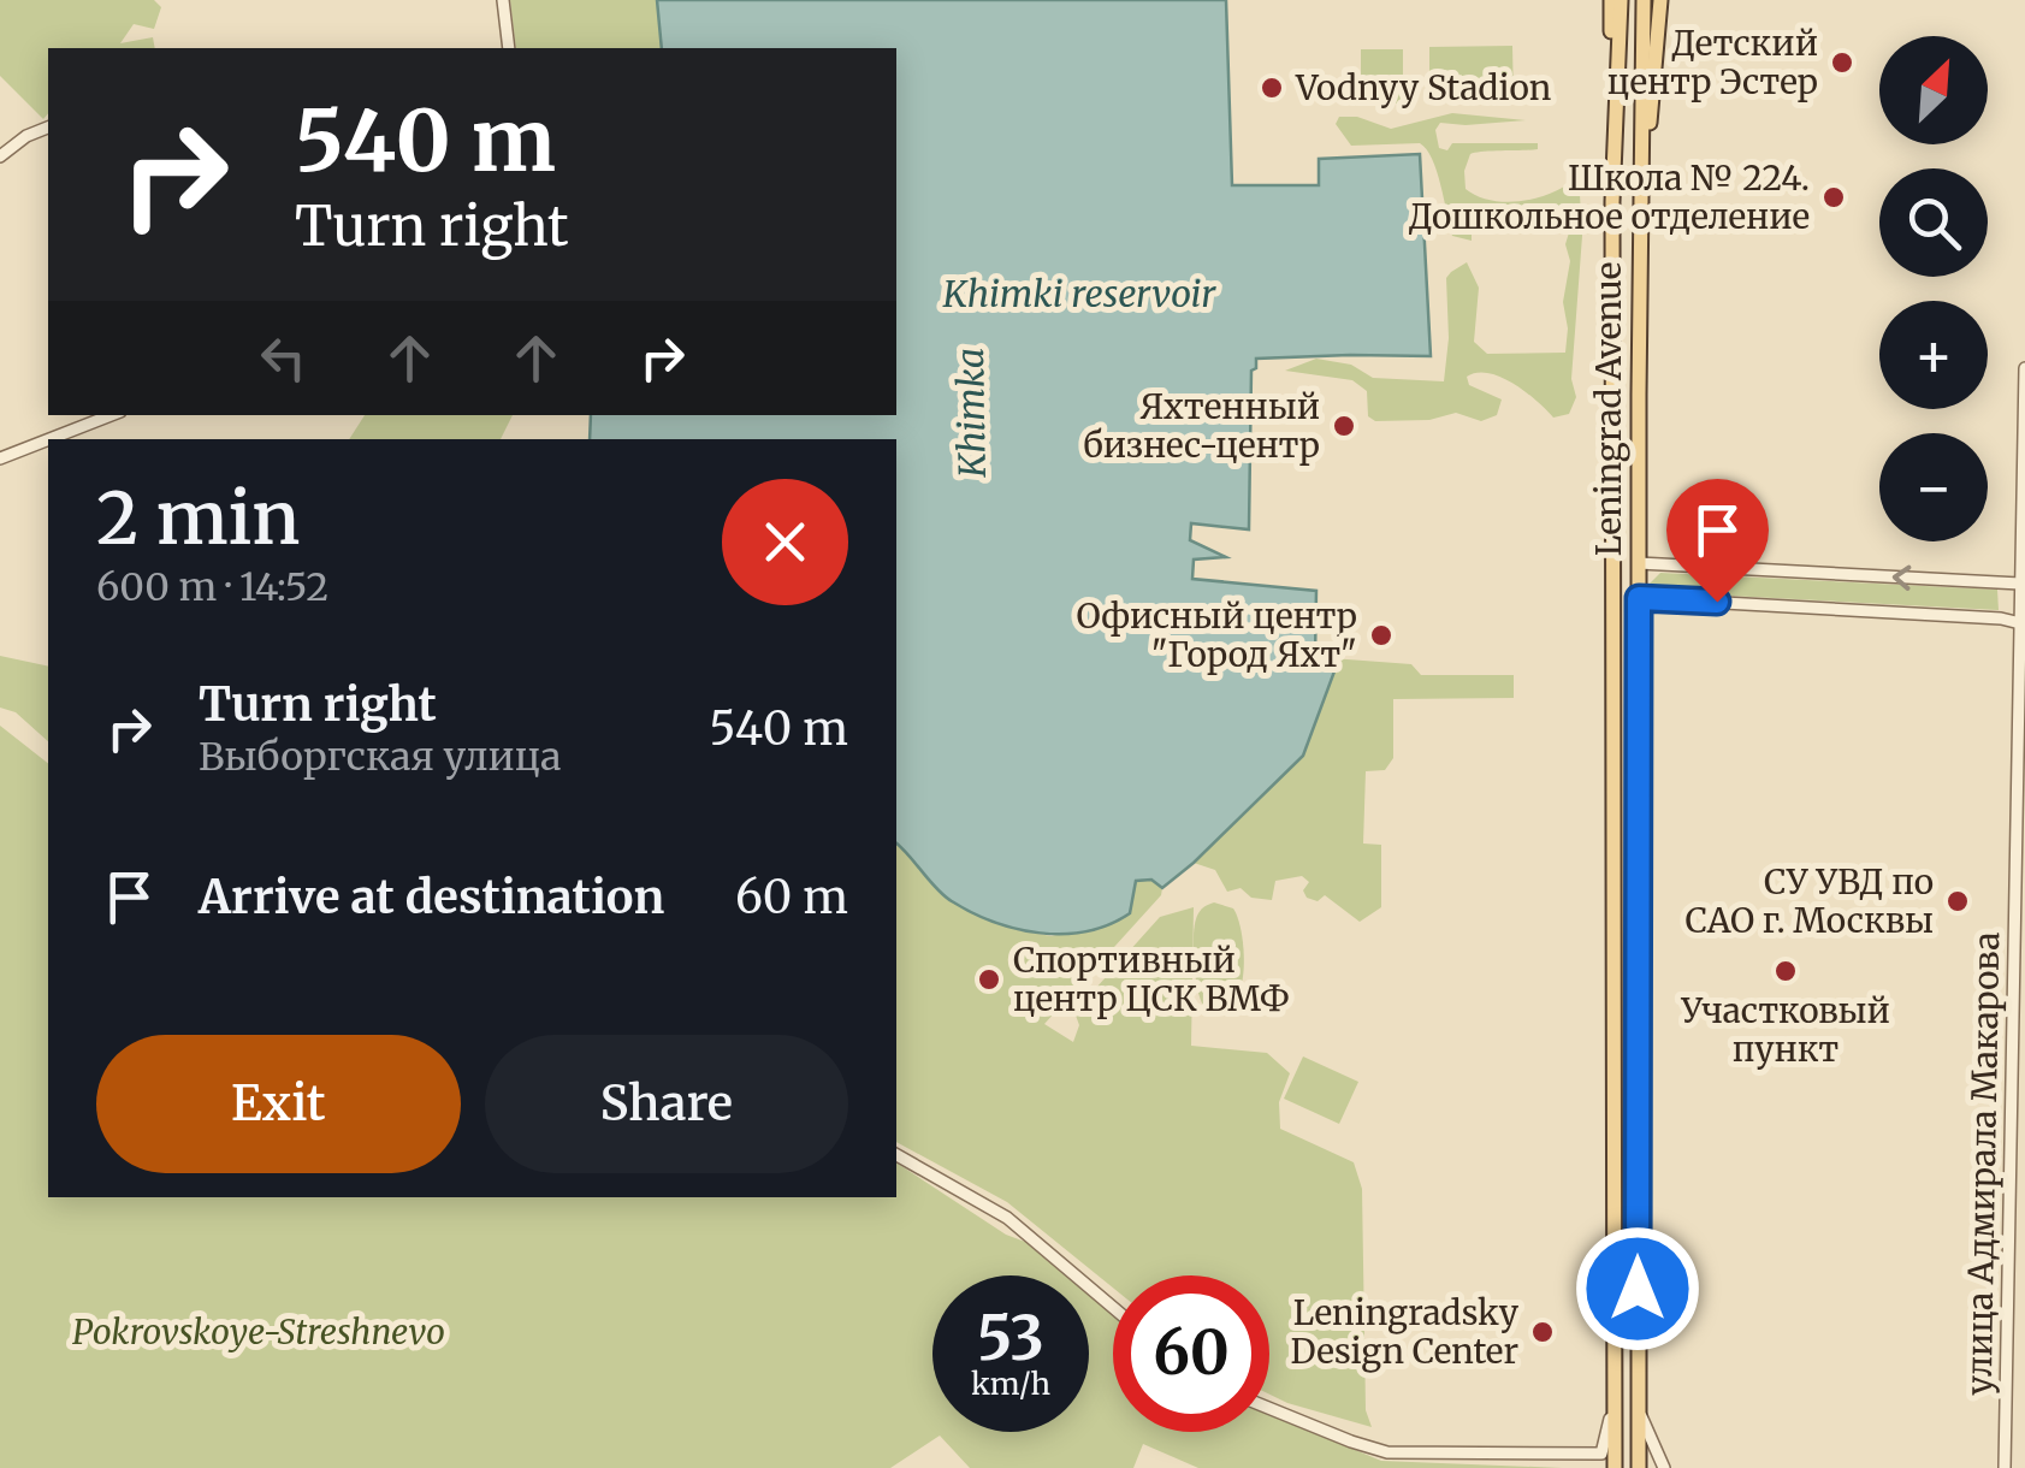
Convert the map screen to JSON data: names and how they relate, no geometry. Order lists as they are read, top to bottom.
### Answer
{
  "streets": {
    "main road": ["Leningrad Avenue"],
    "street": ["улица Адмирала Макарова"]
  },
  "water": ["Khimki reservoir", "Khimka"],
  "parks": ["Pokrovskoye-Streshnevo"],
  "places": [
    "Детский центр Эстер",
    "Vodnyy Stadion",
    "Школа № 224. Дошкольное отделение",
    "Яхтенный бизнес-центр",
    "Офисный центр \"Город Яхт\"",
    "СУ УВД по САО г. Москвы",
    "Участковый пункт",
    "Спортивный центр ЦСК ВМФ",
    "Leningradsky Design Center"
  ],
  "north": "top right",
  "page": {
    "map_buttons": ["+", "−"],
    "turn": ["540 m", "Turn right"],
    "heading": ["2 min", "600 m · 14:52"],
    "list": [
      {
        "name": "Turn right",
        "note": "Выборгская улица",
        "value": "540 m"
      },
      {
        "name": "Arrive at destination",
        "value": "60 m"
      }
    ],
    "buttons": ["Exit", "Share"],
    "speed": "53 km/h",
    "limit": "60"
  }
}
